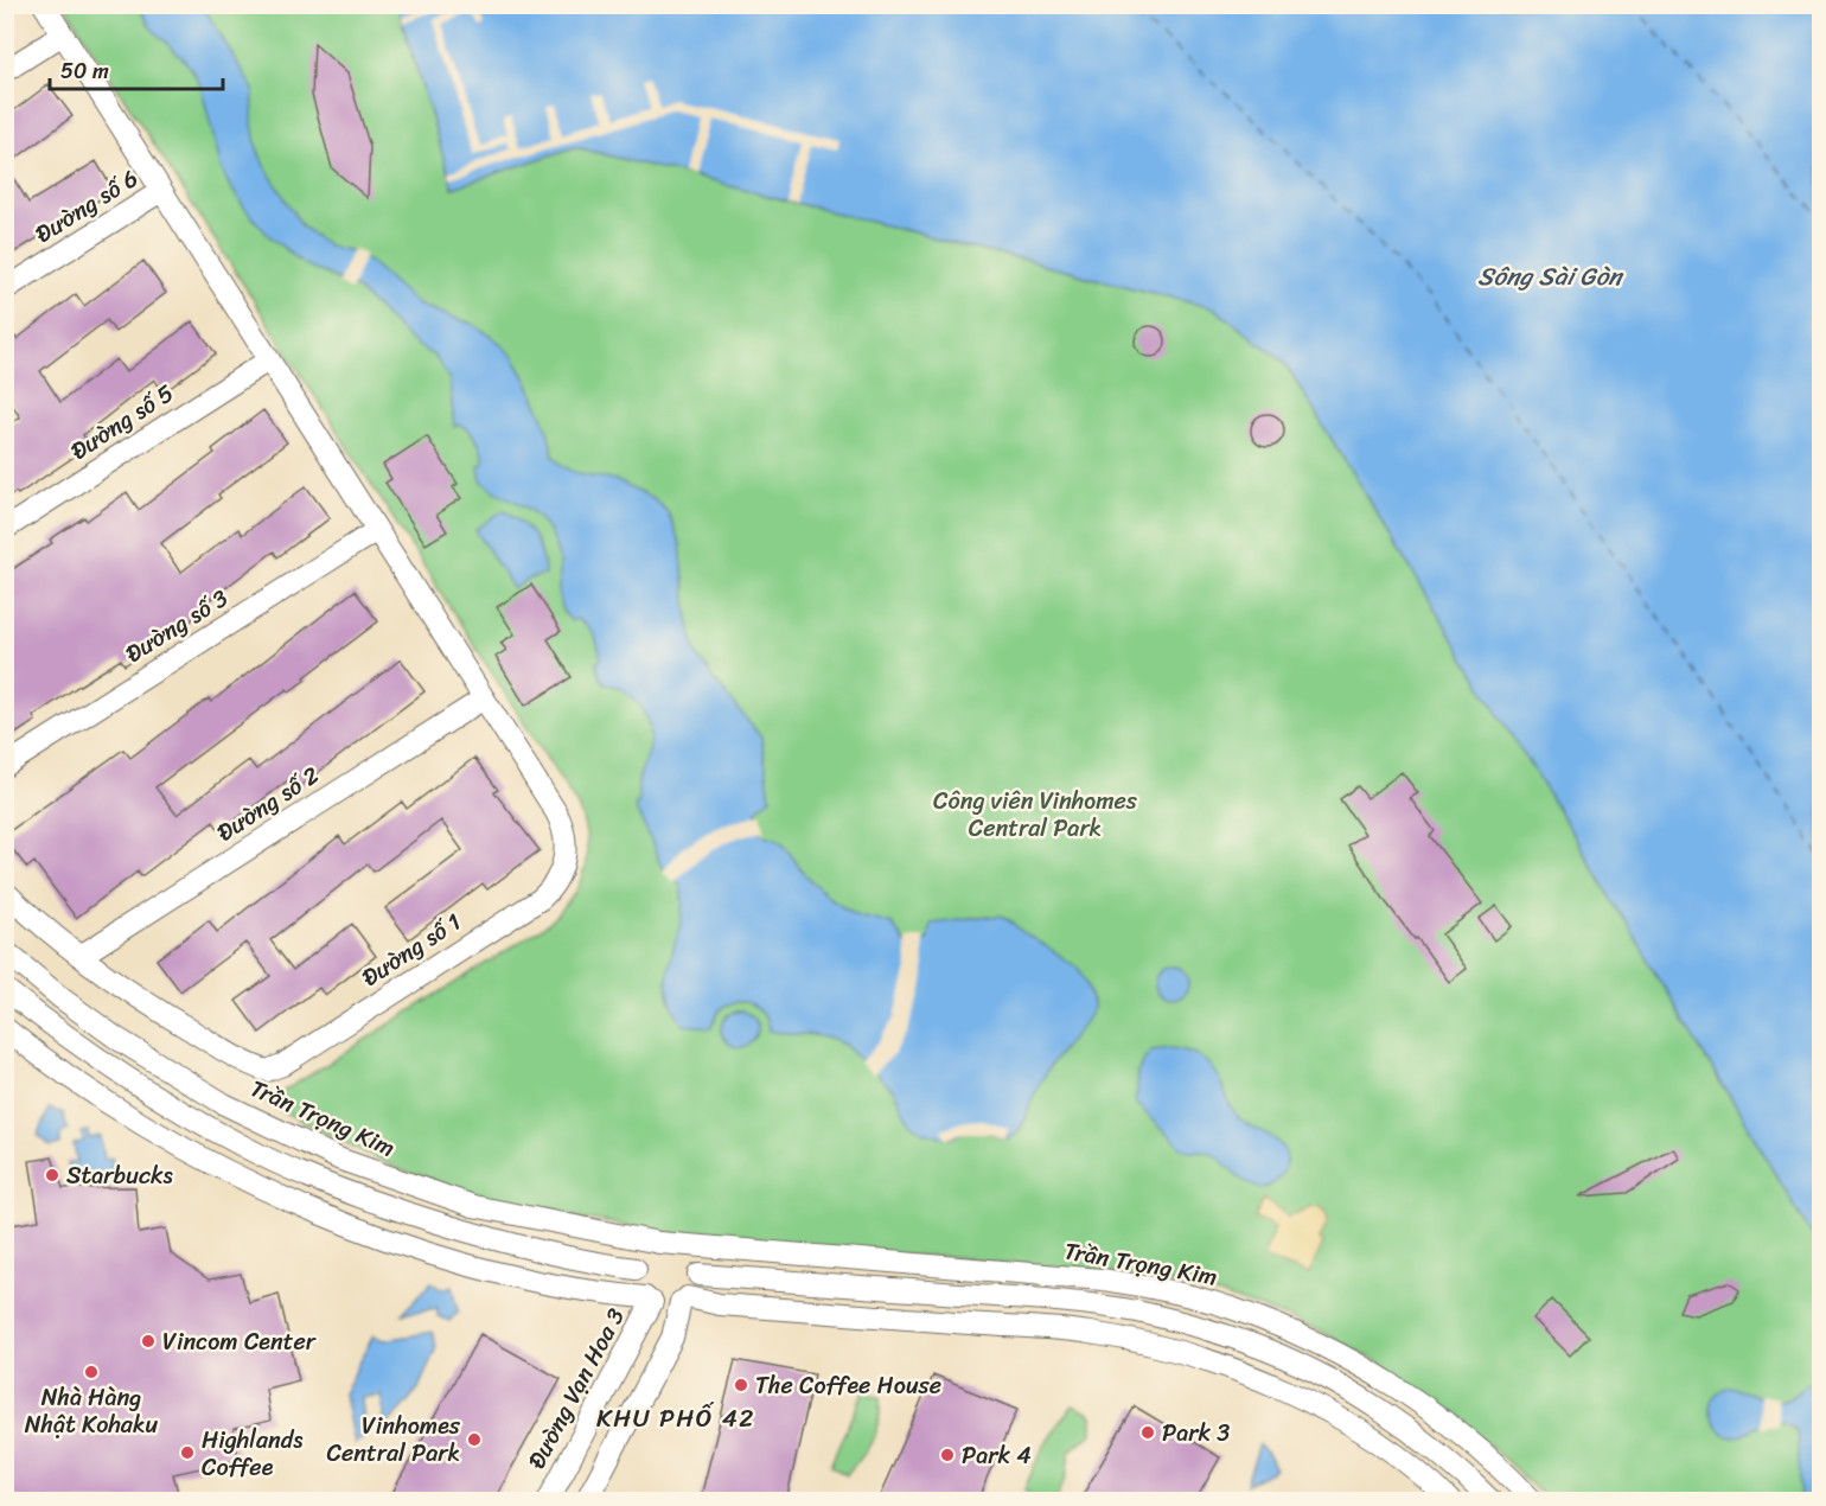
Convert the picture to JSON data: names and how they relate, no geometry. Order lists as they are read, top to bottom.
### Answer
{
  "streets": {
    "street": [
      "Đường số 6",
      "Đường số 5",
      "Đường số 3",
      "Đường số 2",
      "Đường số 1",
      "Trần Trọng Kim",
      "Đường Vạn Hoa 3"
    ]
  },
  "crossings": [
    ["Đường số 2", "Đường số 1"],
    ["Trần Trọng Kim", "Đường Vạn Hoa 3"]
  ],
  "districts": ["KHU PHỐ 42"],
  "water": ["Sông Sài Gòn"],
  "parks": ["Công viên Vinhomes Central Park"],
  "places": [
    "Starbucks",
    "Vincom Center",
    "Nhà Hàng Nhật Kohaku",
    "The Coffee House",
    "Park 3",
    "Vinhomes Central Park",
    "Highlands Coffee",
    "Park 4"
  ],
  "scale_bar": "50 m"
}
